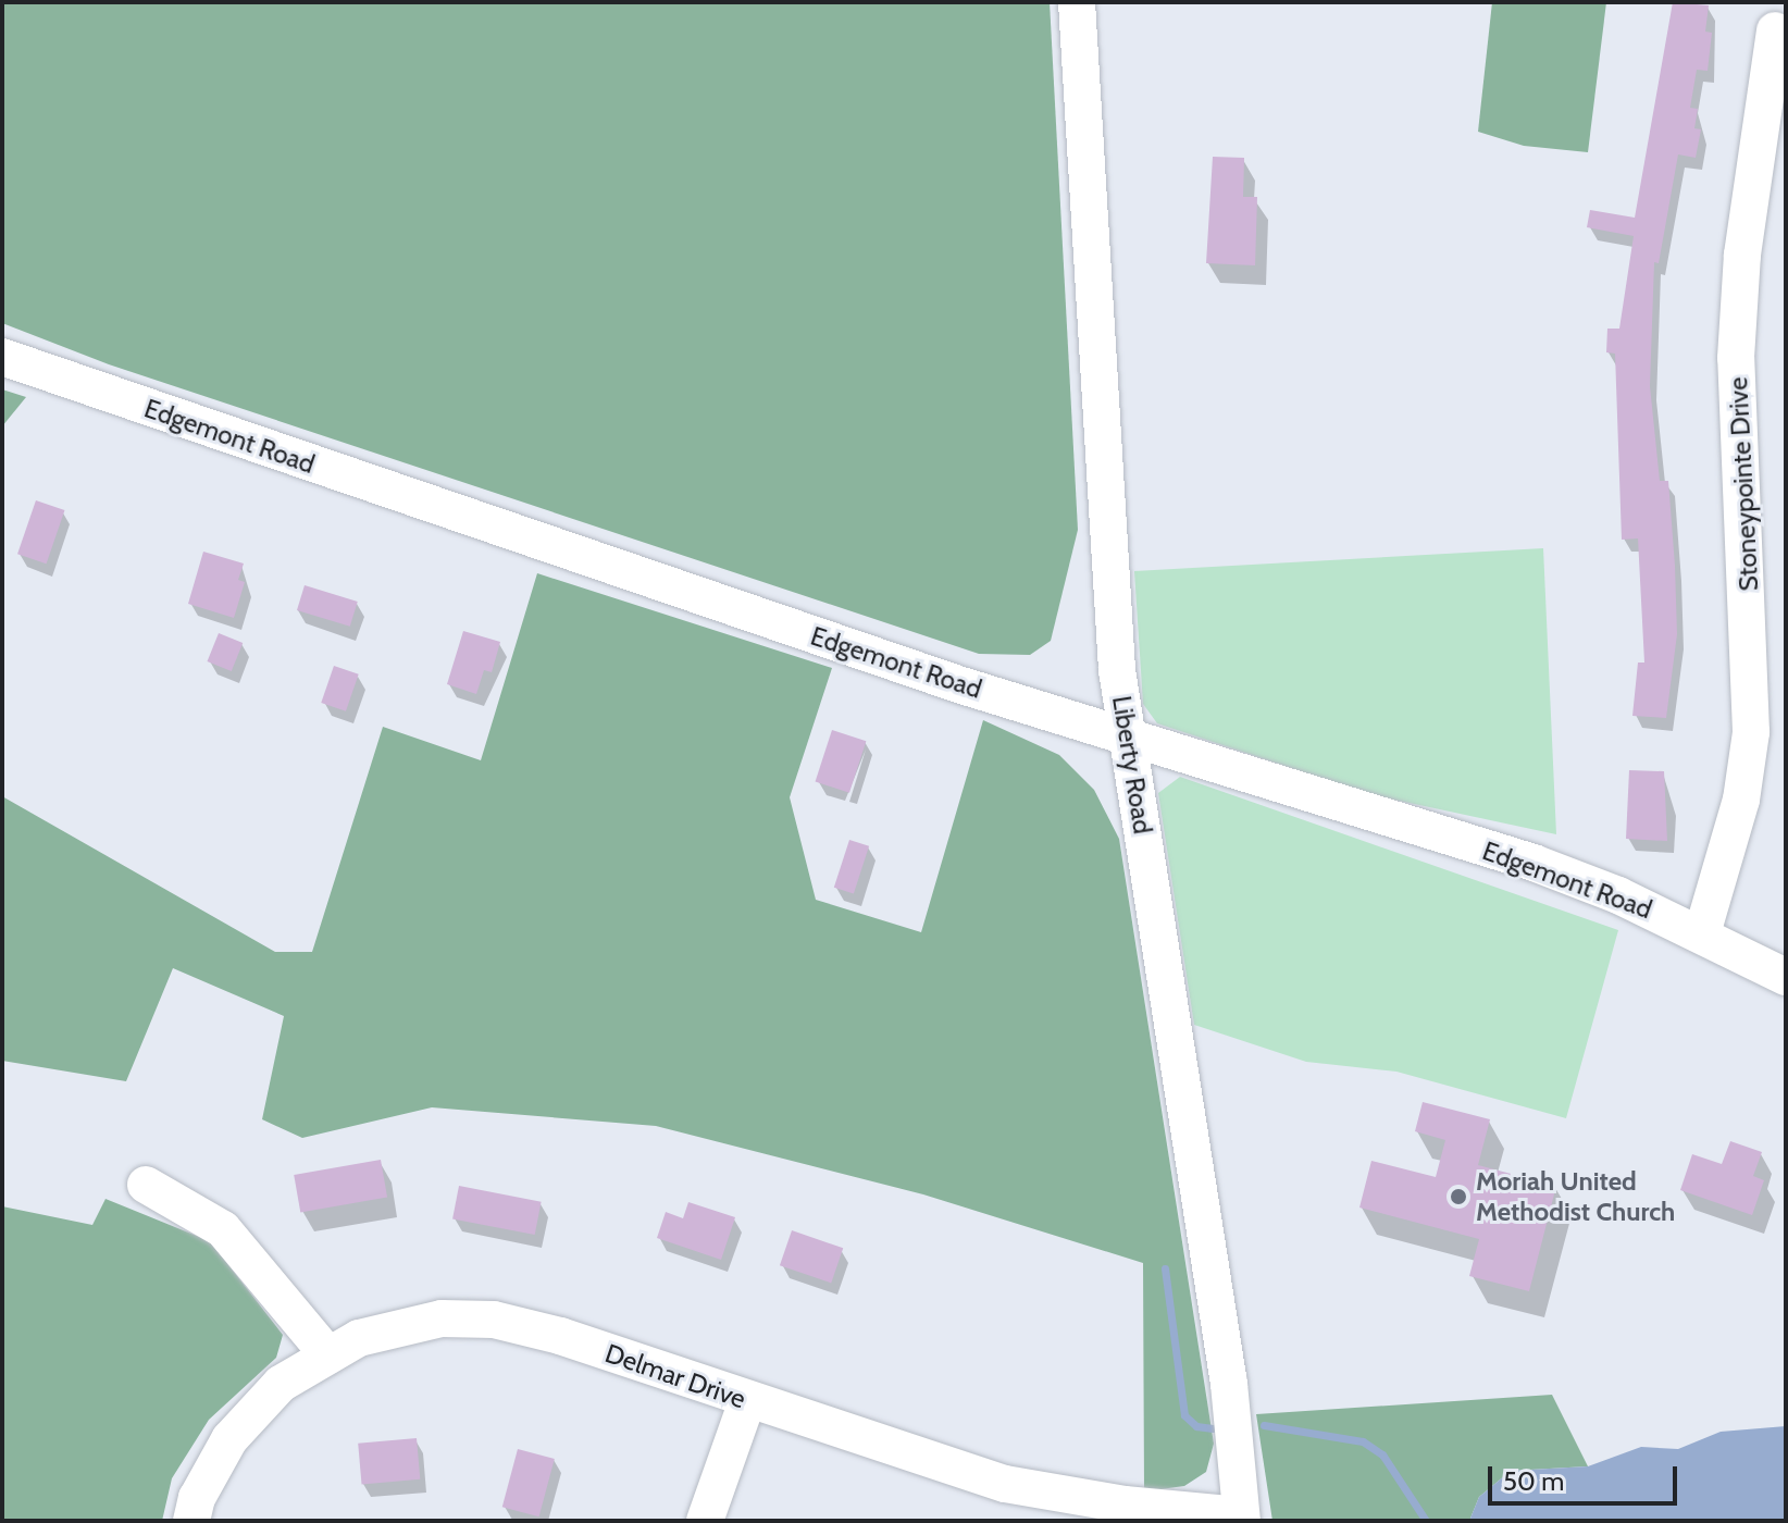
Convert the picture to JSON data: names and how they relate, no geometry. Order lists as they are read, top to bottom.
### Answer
{
  "streets": {
    "street": [
      "Edgemont Road",
      "Stoneypointe Drive",
      "Liberty Road",
      "Delmar Drive"
    ]
  },
  "crossings": [
    ["Edgemont Road", "Stoneypointe Drive"],
    ["Edgemont Road", "Liberty Road"],
    ["Liberty Road", "Delmar Drive"]
  ],
  "places": ["Moriah United Methodist Church"],
  "scale_bar": "50 m"
}
